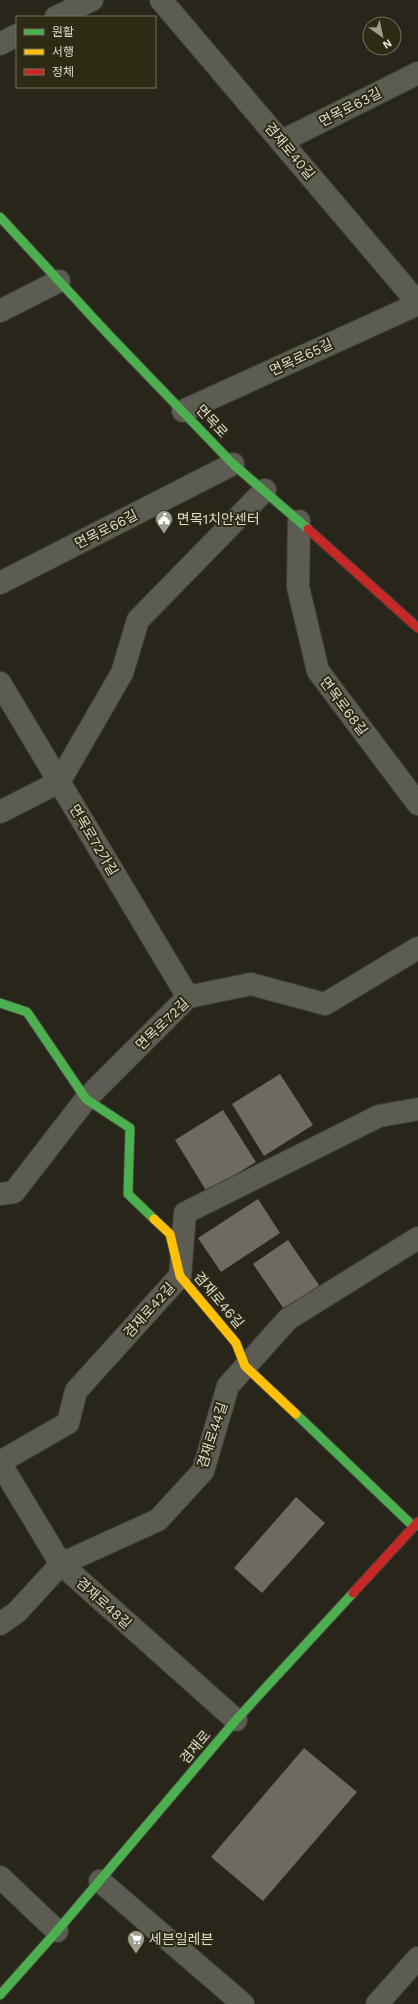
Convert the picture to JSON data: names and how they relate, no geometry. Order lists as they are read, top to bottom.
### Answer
{
  "streets": {
    "street": [
      "면목로63길",
      "겸재로40길",
      "면목로65길",
      "면목로",
      "면목로66길",
      "면목로68길",
      "면목로72가길",
      "면목로72길",
      "겸재로46길",
      "겸재로42길",
      "겸재로44길",
      "겸재로48길",
      "겸재로"
    ]
  },
  "crossings": [
    ["면목로63길", "겸재로40길"],
    ["겸재로40길", "면목로65길"],
    ["면목로65길", "면목로"],
    ["면목로", "면목로66길"],
    ["면목로", "면목로68길"],
    ["면목로72가길", "면목로72길"],
    ["면목로72길", "겸재로46길"],
    ["겸재로46길", "겸재로42길"],
    ["겸재로46길", "겸재로44길"],
    ["겸재로46길", "겸재로"],
    ["겸재로42길", "겸재로48길"],
    ["겸재로44길", "겸재로48길"],
    ["겸재로48길", "겸재로"]
  ],
  "places": {
    "public building": ["면목1치안센터"],
    "supermarket": ["세븐일레븐"]
  },
  "legend": ["원활", "서행", "정체"],
  "north": "bottom right"
}
